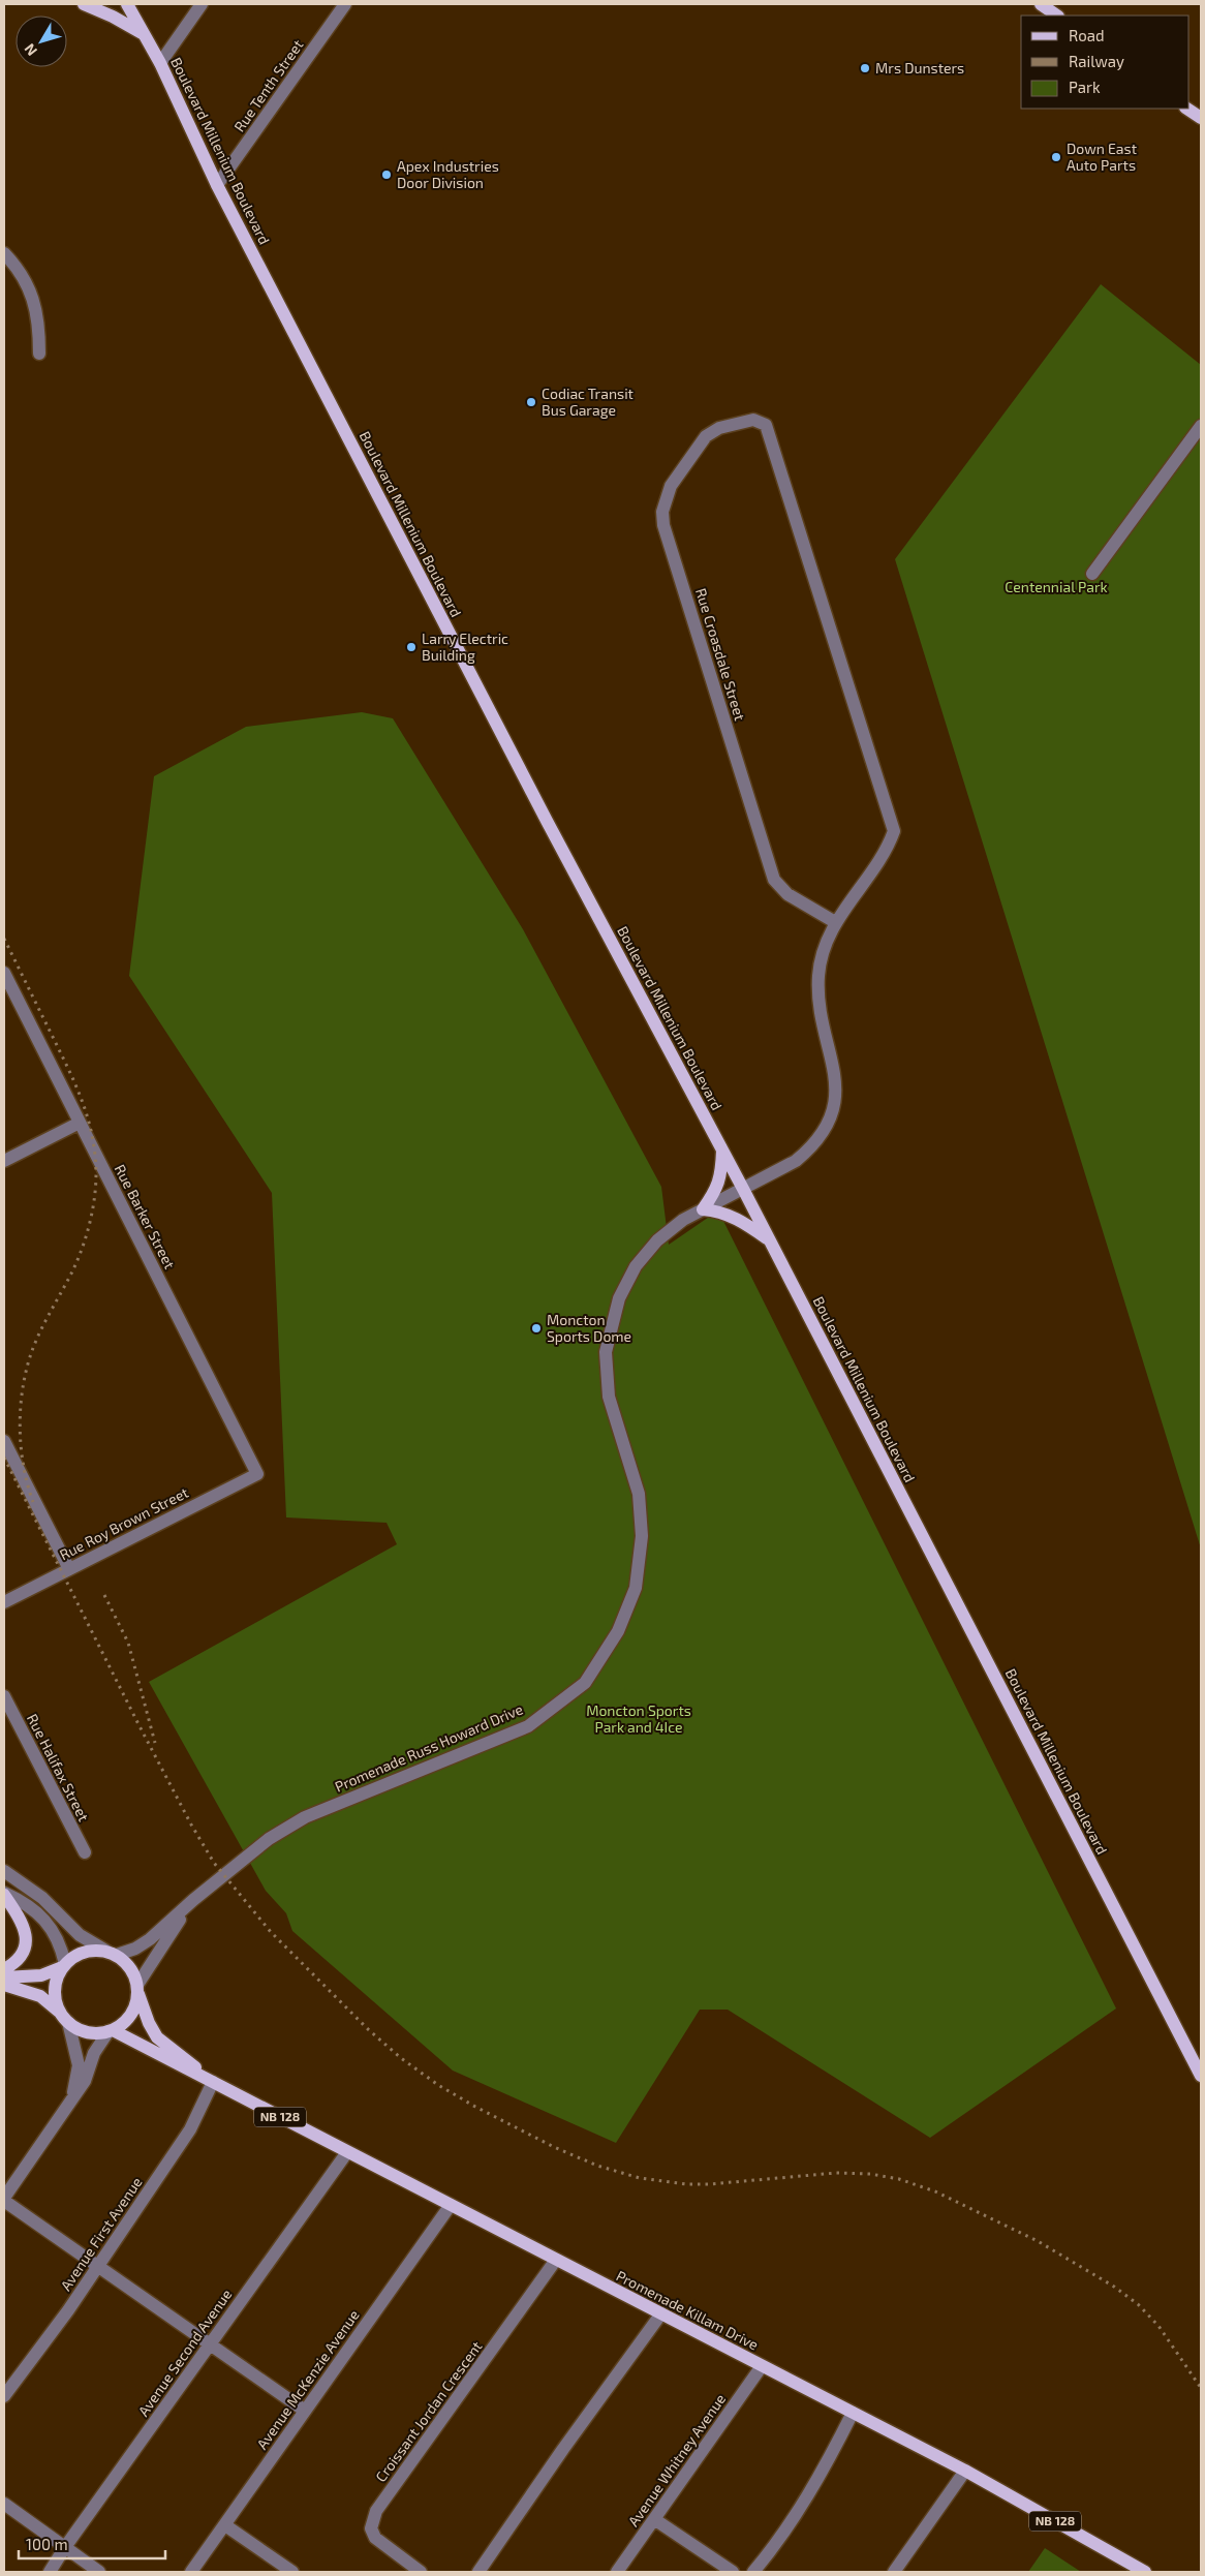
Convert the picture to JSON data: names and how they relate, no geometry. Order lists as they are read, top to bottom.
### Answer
{
  "streets": {
    "main road": ["Boulevard Millenium Boulevard", "NB 128", "Promenade Killam Drive"],
    "street": [
      "Rue Tenth Street",
      "Rue Croasdale Street",
      "Rue Barker Street",
      "Rue Roy Brown Street",
      "Promenade Russ Howard Drive",
      "Rue Halifax Street",
      "Avenue First Avenue",
      "Avenue Second Avenue",
      "Avenue McKenzie Avenue",
      "Croissant Jordan Crescent",
      "Avenue Whitney Avenue"
    ]
  },
  "crossings": [
    ["Rue Tenth Street", "Boulevard Millenium Boulevard"],
    ["Boulevard Millenium Boulevard", "Promenade Russ Howard Drive"],
    ["Rue Croasdale Street", "Promenade Russ Howard Drive"],
    ["Rue Barker Street", "Rue Roy Brown Street"],
    ["Promenade Russ Howard Drive", "Promenade Killam Drive"],
    ["Avenue First Avenue", "Promenade Killam Drive"],
    ["Promenade Killam Drive", "Avenue Second Avenue"],
    ["Promenade Killam Drive", "Avenue McKenzie Avenue"],
    ["Promenade Killam Drive", "Croissant Jordan Crescent"],
    ["Promenade Killam Drive", "Avenue Whitney Avenue"]
  ],
  "parks": ["Centennial Park", "Moncton Sports Park and 4Ice"],
  "places": [
    "Mrs Dunsters",
    "Down East Auto Parts",
    "Apex Industries Door Division",
    "Codiac Transit Bus Garage",
    "Larry Electric Building",
    "Moncton Sports Dome"
  ],
  "legend": ["Road", "Railway", "Park"],
  "scale_bar": "100 m",
  "north": "bottom left"
}
